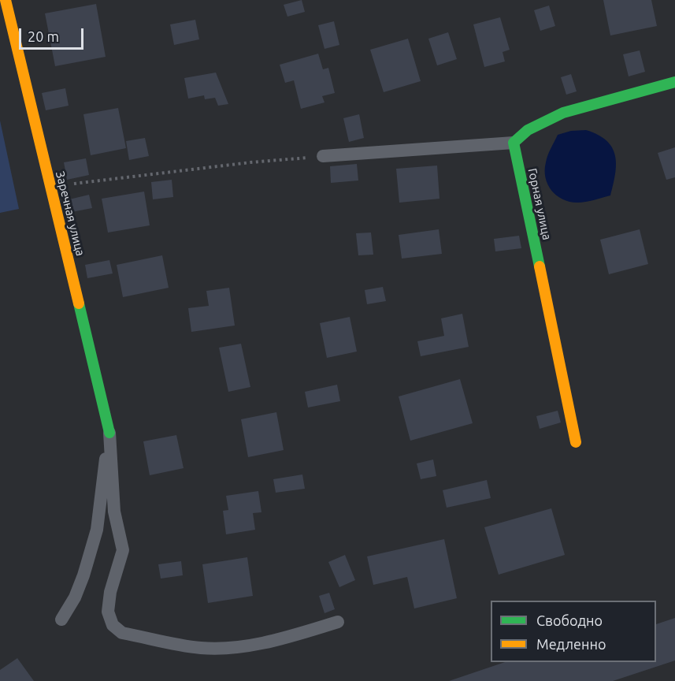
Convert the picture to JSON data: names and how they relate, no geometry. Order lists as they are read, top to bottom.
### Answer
{
  "streets": {
    "street": ["Горная улица", "Заречная улица"]
  },
  "legend": ["Свободно", "Медленно"],
  "scale_bar": "20 m"
}
